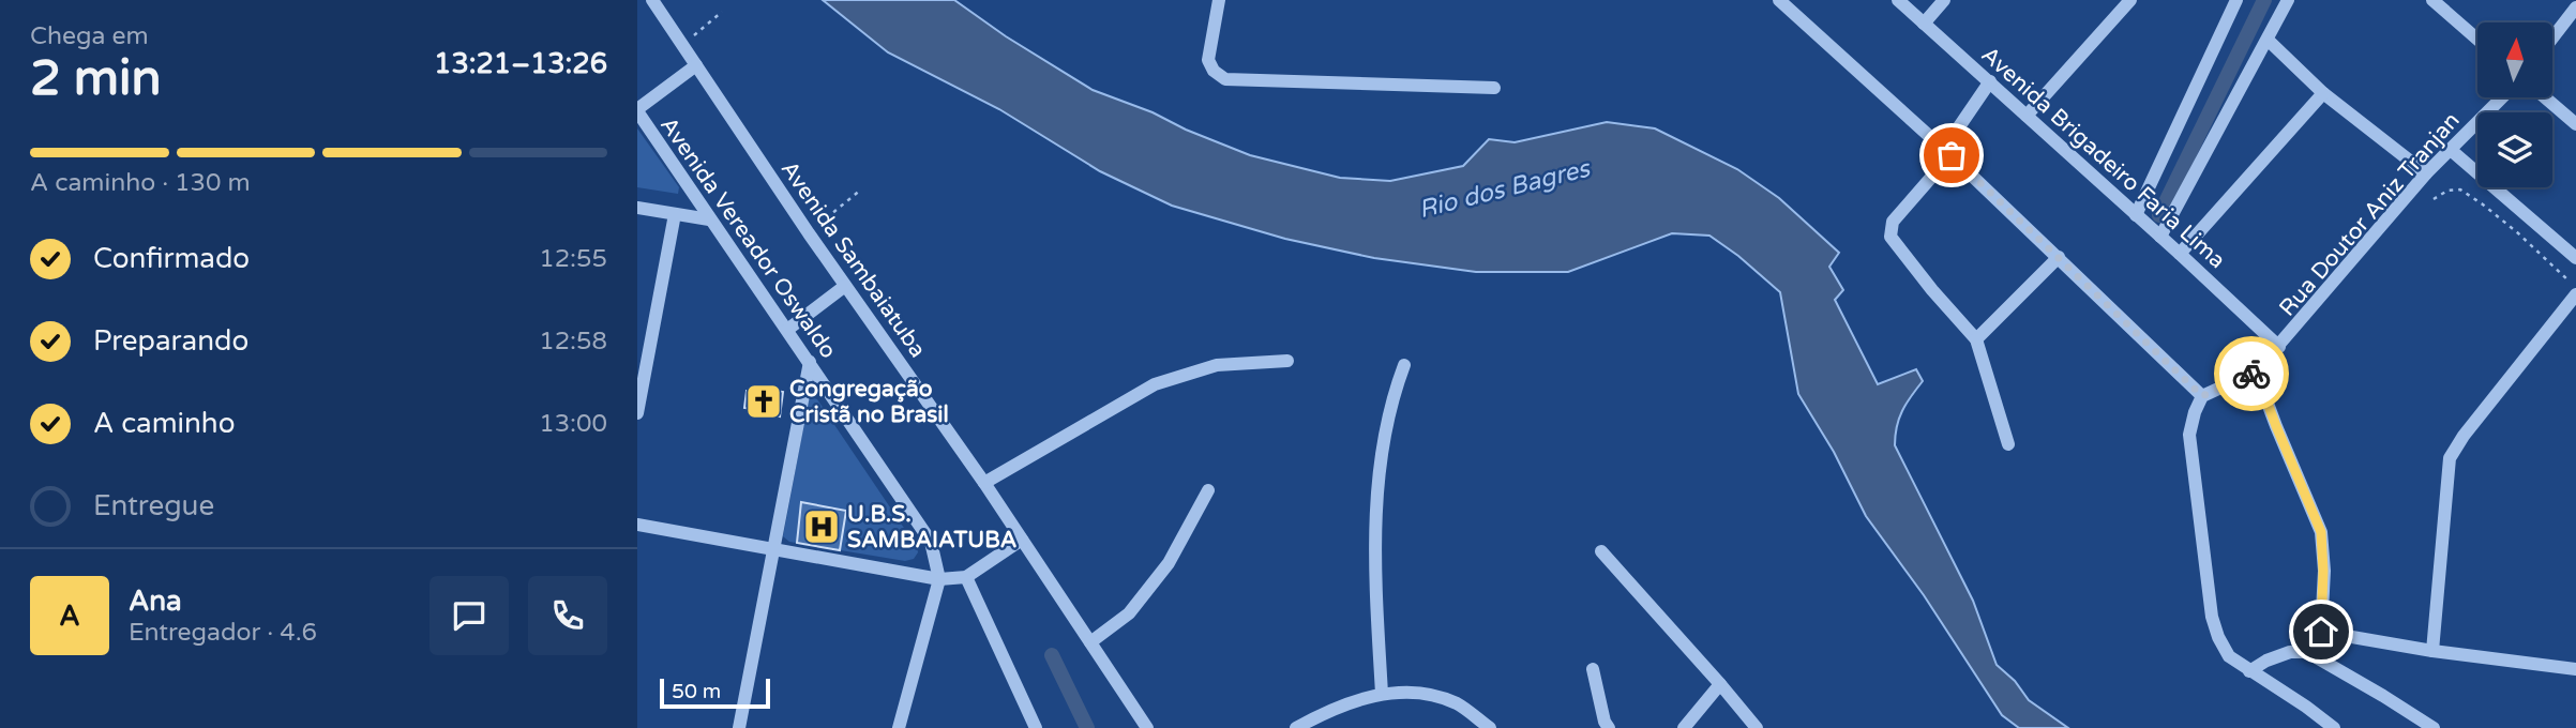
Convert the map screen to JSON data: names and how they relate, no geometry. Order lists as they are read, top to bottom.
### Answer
{
  "streets": {
    "street": [
      "Avenida Brigadeiro Faria Lima",
      "Rua Doutor Aniz Tranjan",
      "Avenida Vereador Oswaldo",
      "Avenida Sambaiatuba"
    ]
  },
  "crossings": [
    ["Avenida Brigadeiro Faria Lima", "Rua Doutor Aniz Tranjan"]
  ],
  "water": ["Rio dos Bagres"],
  "places": {
    "church": ["Congregação Cristã no Brasil"],
    "hospital": ["U.B.S. SAMBAIATUBA"]
  },
  "scale_bar": "50 m",
  "north": "top",
  "page": {
    "heading": ["2 min", "Chega em", "13:21–13:26"],
    "panel": ["Ana", "Entregador · 4.6"],
    "bar": "A caminho · 130 m",
    "list": [
      ["Confirmado", "12:55"],
      ["Preparando", "12:58"],
      ["A caminho", "13:00"],
      "Entregue"
    ],
    "round": "A",
    "scale": "50 m"
  }
}
